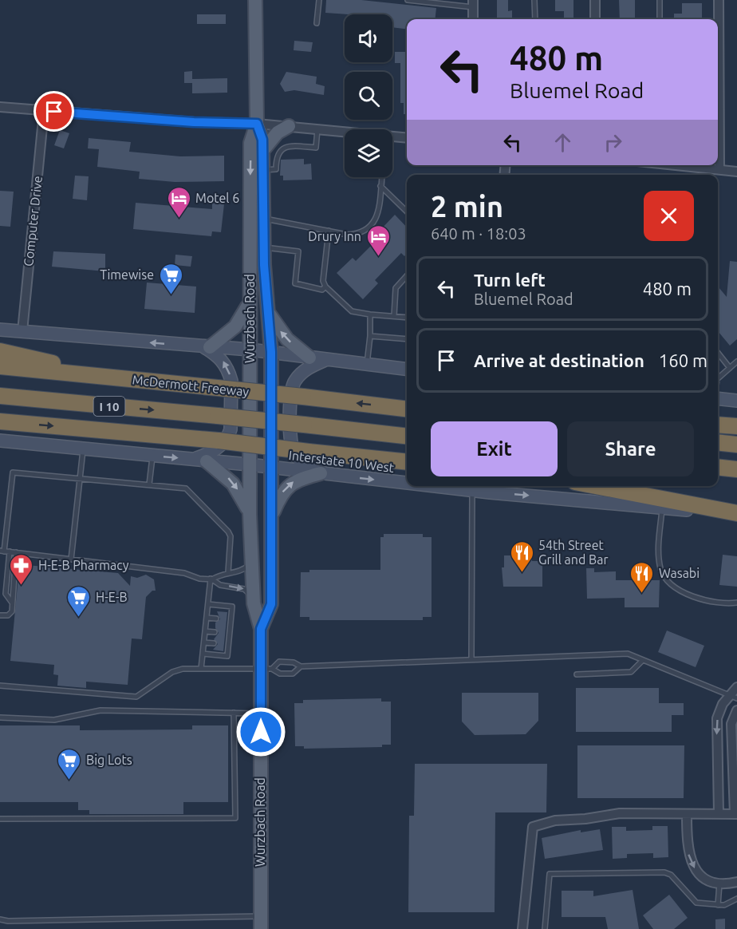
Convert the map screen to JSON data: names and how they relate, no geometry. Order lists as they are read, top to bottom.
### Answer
{
  "streets": {
    "highway": ["McDermott Freeway", "I 10"],
    "main road": ["Wurzbach Road", "Interstate 10 West"],
    "street": ["Computer Drive"]
  },
  "crossings": [
    ["Wurzbach Road", "Interstate 10 West"]
  ],
  "one_way": ["Interstate 10 West"],
  "places": {
    "hotel": ["Motel 6", "Drury Inn"],
    "supermarket": ["Timewise", "H-E-B", "Big Lots"],
    "restaurant": ["54th Street Grill and Bar", "Wasabi"],
    "pharmacy": ["H-E-B Pharmacy"]
  },
  "page": {
    "turn": ["480 m", "Bluemel Road"],
    "heading": ["2 min", "640 m · 18:03"],
    "list": [
      {
        "name": "Turn left",
        "note": "Bluemel Road",
        "value": "480 m"
      },
      {
        "name": "Arrive at destination",
        "value": "160 m"
      }
    ],
    "buttons": ["Exit", "Share"]
  }
}
